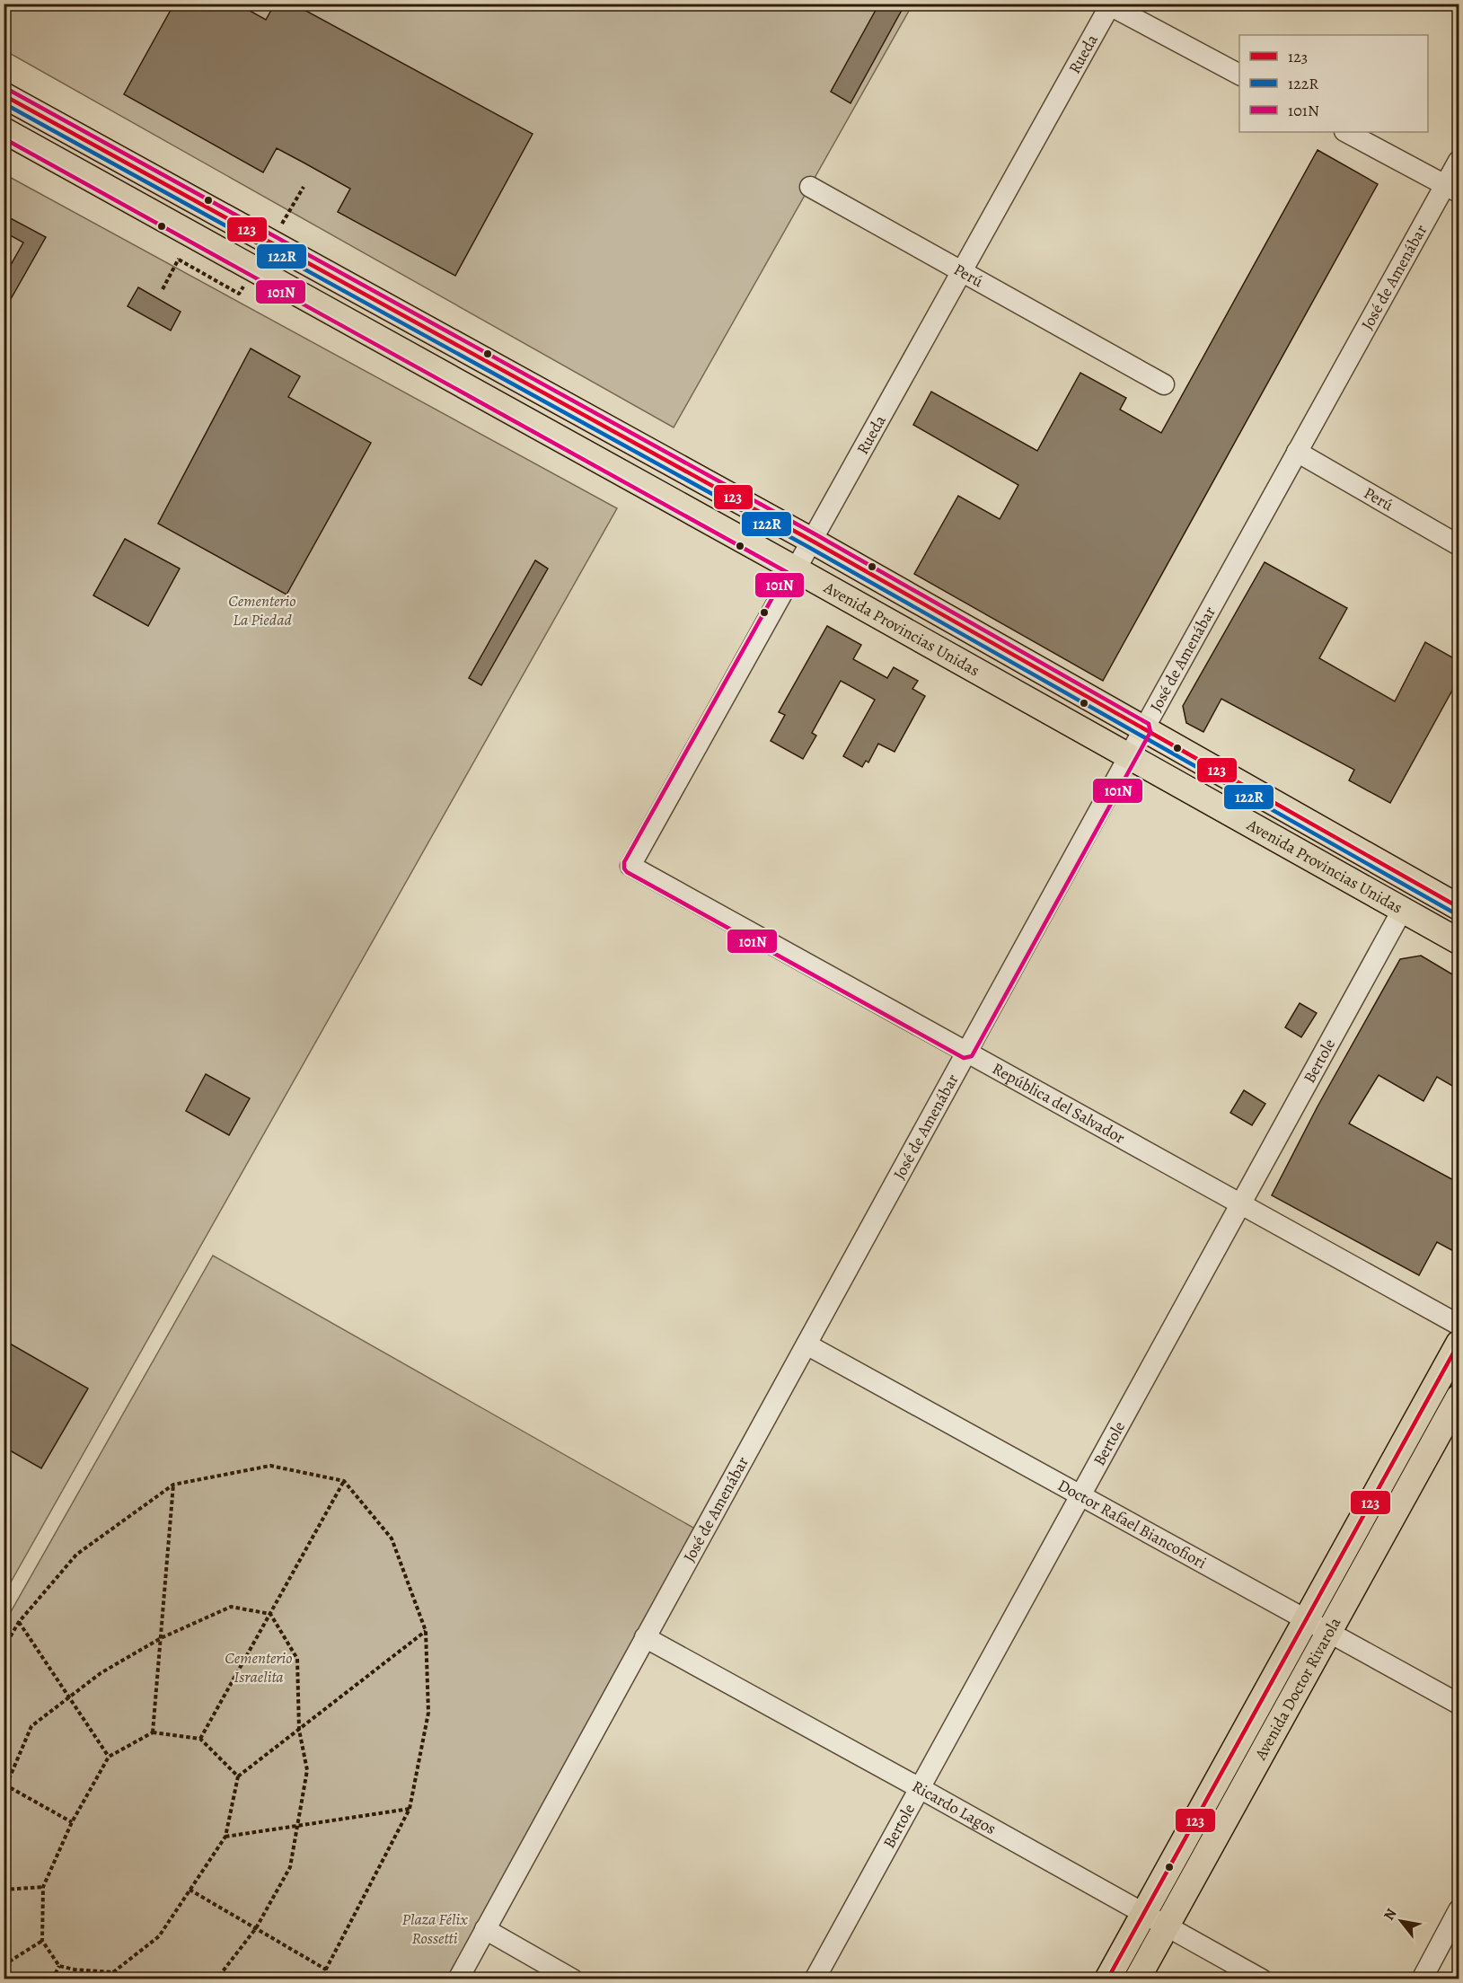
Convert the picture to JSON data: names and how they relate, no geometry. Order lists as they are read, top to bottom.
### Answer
{
  "streets": {
    "main road": ["Avenida Provincias Unidas", "Avenida Doctor Rivarola"],
    "street": [
      "Rueda",
      "Perú",
      "José de Amenábar",
      "Bertole",
      "República del Salvador",
      "Doctor Rafael Biancofiori",
      "Ricardo Lagos"
    ]
  },
  "crossings": [
    ["Rueda", "Perú"],
    ["Rueda", "Avenida Provincias Unidas"],
    ["Rueda", "República del Salvador"],
    ["Perú", "José de Amenábar"],
    ["José de Amenábar", "Avenida Provincias Unidas"],
    ["José de Amenábar", "República del Salvador"],
    ["José de Amenábar", "Doctor Rafael Biancofiori"],
    ["José de Amenábar", "Ricardo Lagos"],
    ["Avenida Provincias Unidas", "Bertole"],
    ["Bertole", "República del Salvador"],
    ["Bertole", "Doctor Rafael Biancofiori"],
    ["Bertole", "Ricardo Lagos"],
    ["Doctor Rafael Biancofiori", "Avenida Doctor Rivarola"],
    ["Avenida Doctor Rivarola", "Ricardo Lagos"]
  ],
  "parks": ["Cementerio La Piedad", "Cementerio Israelita", "Plaza Félix Rossetti"],
  "lines": ["transit line 101N", "transit line 123", "transit line 122R"],
  "legend": ["123", "122R", "101N"],
  "north": "top left"
}
